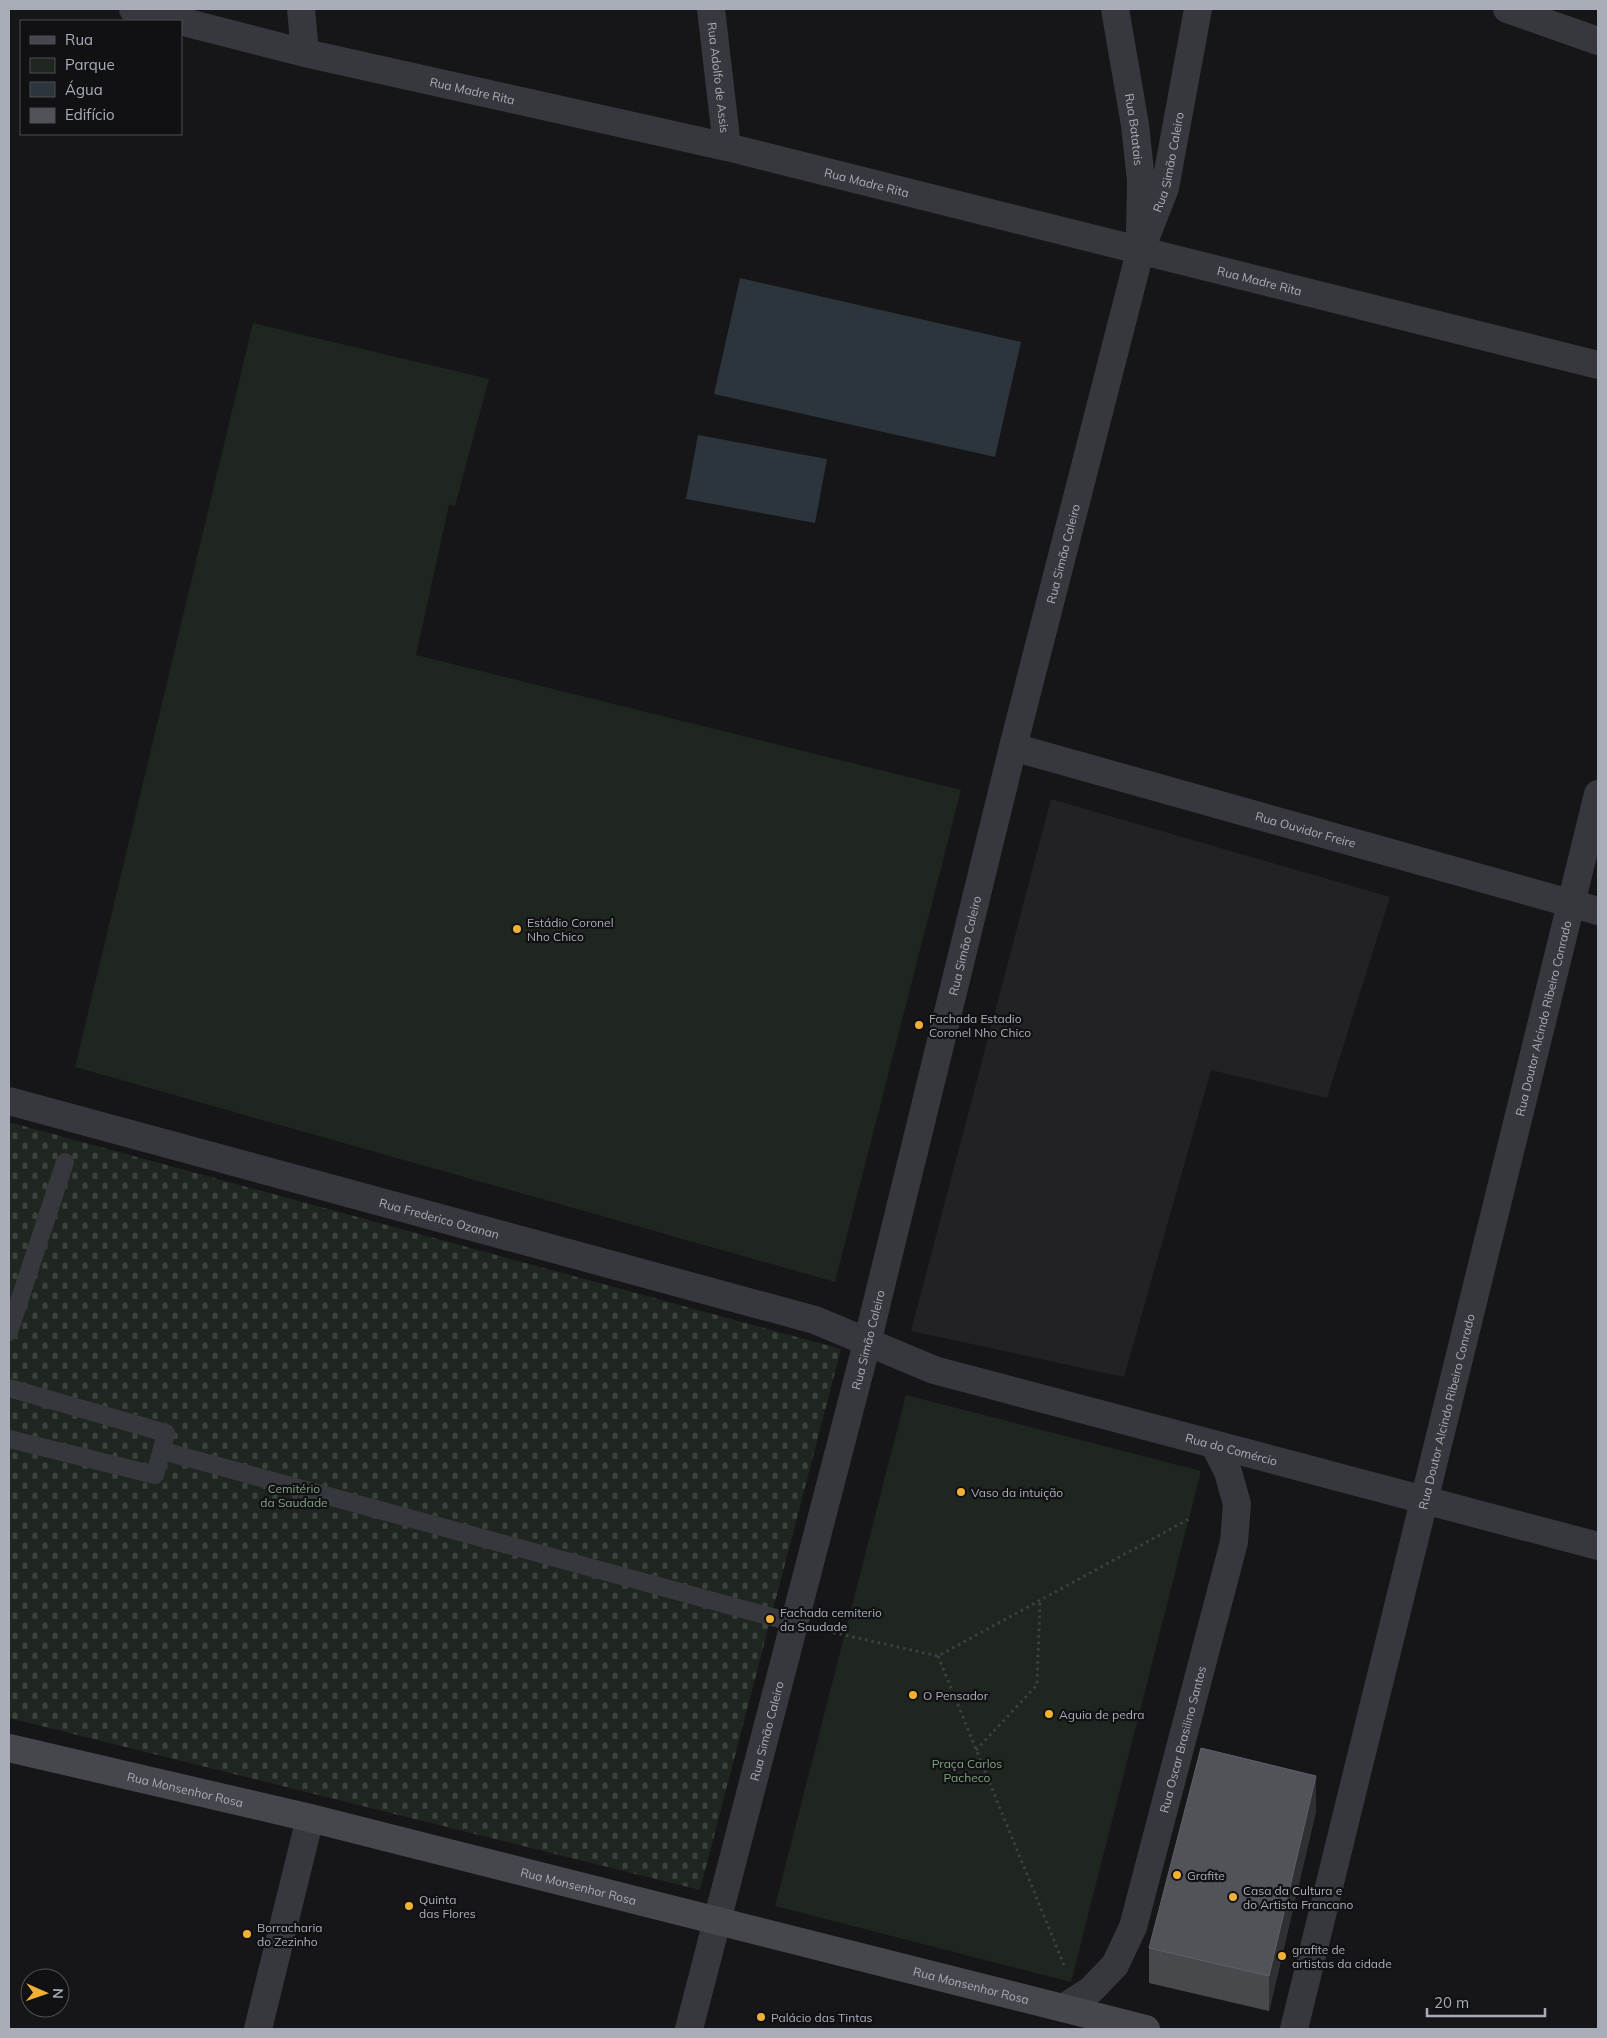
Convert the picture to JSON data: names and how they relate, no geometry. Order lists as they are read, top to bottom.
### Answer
{
  "streets": {
    "street": [
      "Rua Adolfo de Assis",
      "Rua Madre Rita",
      "Rua Batatais",
      "Rua Simão Caleiro",
      "Rua Ouvidor Freire",
      "Rua Doutor Alcindo Ribeiro Conrado",
      "Rua Frederico Ozanan",
      "Rua do Comércio",
      "Rua Oscar Brasilino Santos",
      "Rua Monsenhor Rosa"
    ]
  },
  "crossings": [
    ["Rua Adolfo de Assis", "Rua Madre Rita"],
    ["Rua Madre Rita", "Rua Batatais"],
    ["Rua Madre Rita", "Rua Simão Caleiro"],
    ["Rua Batatais", "Rua Simão Caleiro"],
    ["Rua Simão Caleiro", "Rua Ouvidor Freire"],
    ["Rua Simão Caleiro", "Rua Frederico Ozanan"],
    ["Rua Simão Caleiro", "Rua do Comércio"],
    ["Rua Simão Caleiro", "Rua Monsenhor Rosa"],
    ["Rua Ouvidor Freire", "Rua Doutor Alcindo Ribeiro Conrado"],
    ["Rua Doutor Alcindo Ribeiro Conrado", "Rua do Comércio"],
    ["Rua Frederico Ozanan", "Rua do Comércio"],
    ["Rua do Comércio", "Rua Oscar Brasilino Santos"],
    ["Rua Oscar Brasilino Santos", "Rua Monsenhor Rosa"]
  ],
  "parks": ["Cemitério da Saudade", "Praça Carlos Pacheco"],
  "places": [
    "Estádio Coronel Nho Chico",
    "Fachada Estadio Coronel Nho Chico",
    "Vaso da intuição",
    "Fachada cemiterio da Saudade",
    "O Pensador",
    "Aguia de pedra",
    "Grafite",
    "Casa da Cultura e do Artista Francano",
    "Quinta das Flores",
    "Borracharia do Zezinho",
    "grafite de artistas da cidade",
    "Palácio das Tintas"
  ],
  "legend": [
    "Rua",
    "Parque",
    "Água",
    "Edifício"
  ],
  "scale_bar": "20 m",
  "north": "right"
}
